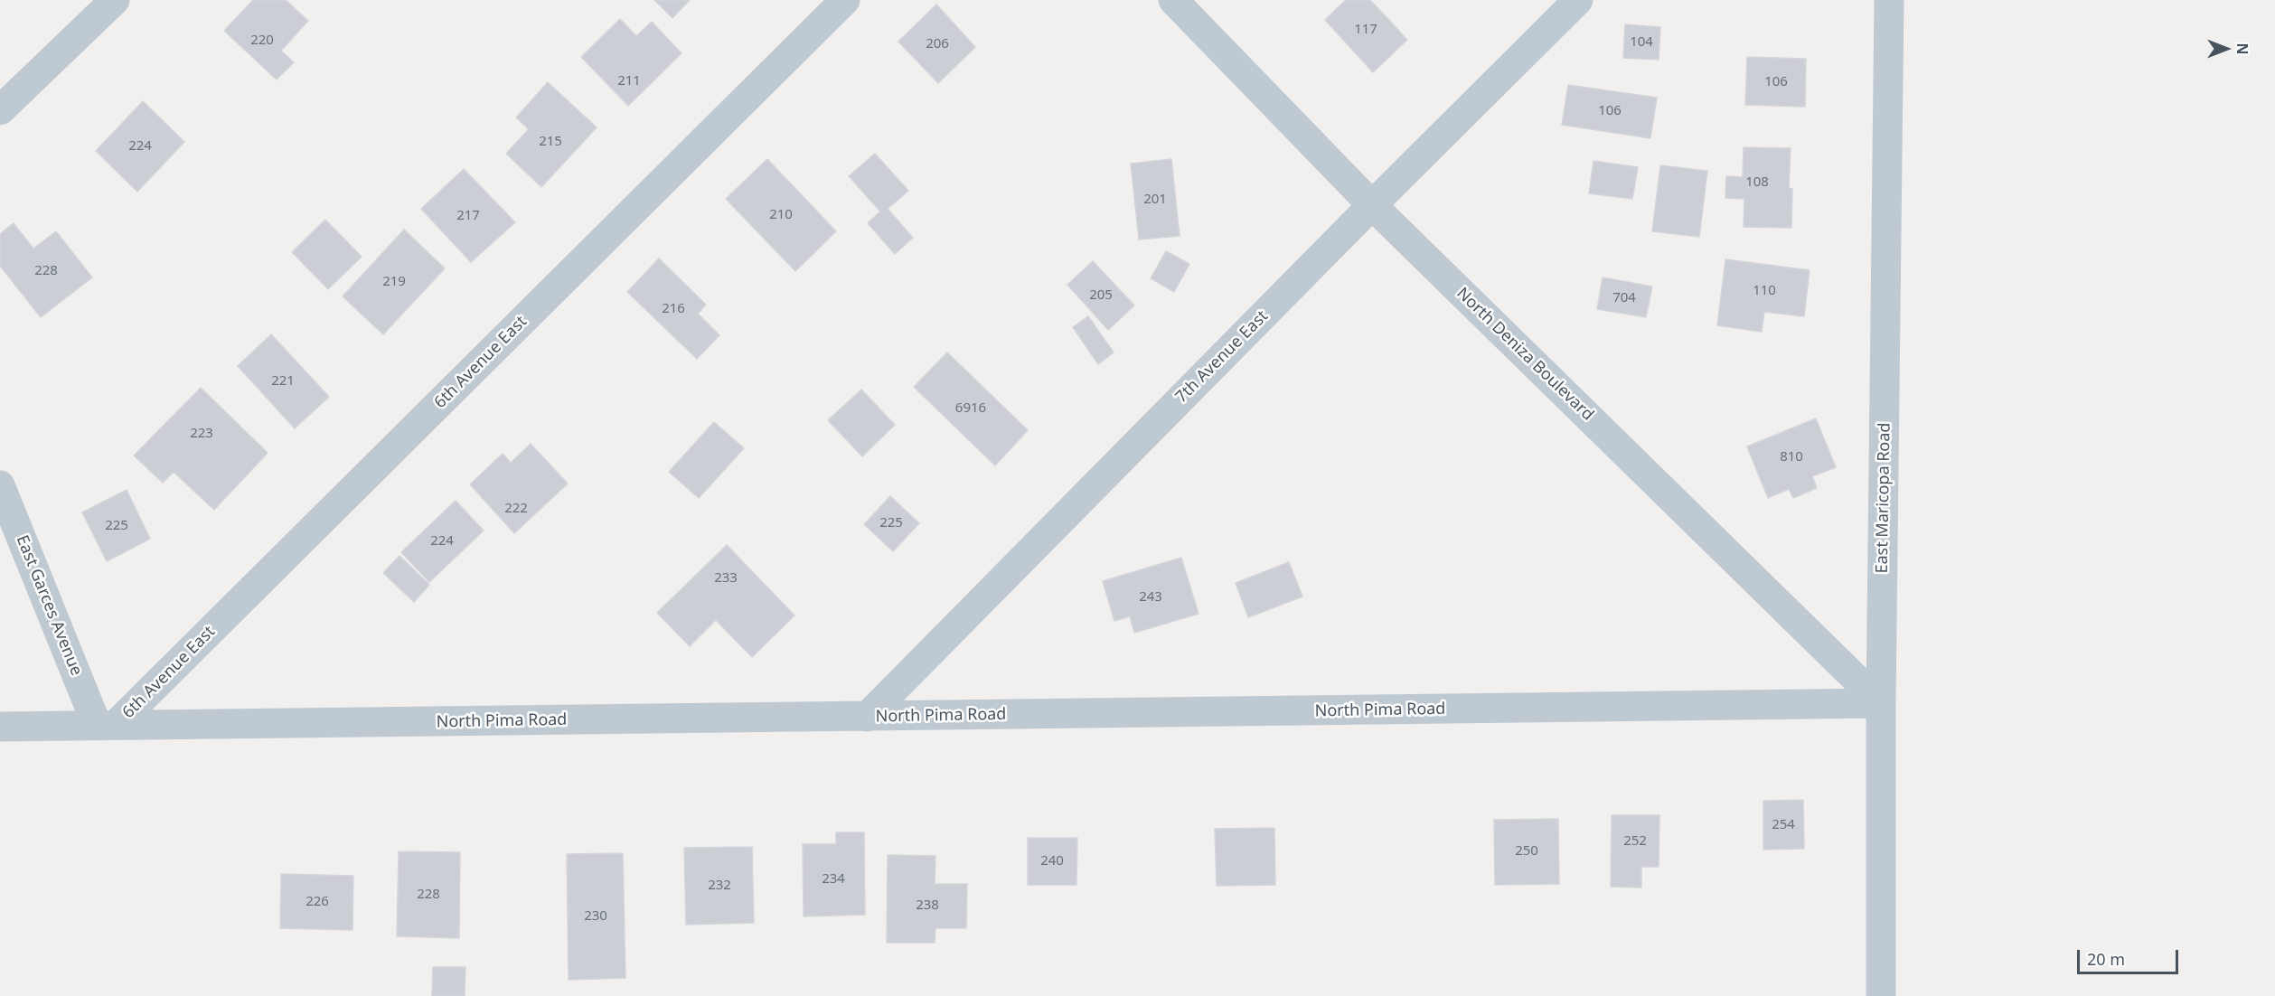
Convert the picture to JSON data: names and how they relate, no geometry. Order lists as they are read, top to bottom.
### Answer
{
  "streets": {
    "street": [
      "North Deniza Boulevard",
      "7th Avenue East",
      "6th Avenue East",
      "East Maricopa Road",
      "East Garces Avenue",
      "North Pima Road"
    ]
  },
  "crossings": [
    ["North Deniza Boulevard", "7th Avenue East"],
    ["North Deniza Boulevard", "East Maricopa Road"],
    ["North Deniza Boulevard", "North Pima Road"],
    ["7th Avenue East", "North Pima Road"],
    ["6th Avenue East", "East Garces Avenue"],
    ["6th Avenue East", "North Pima Road"],
    ["East Maricopa Road", "North Pima Road"],
    ["East Garces Avenue", "North Pima Road"]
  ],
  "house_numbers": [
    "117",
    "220",
    "104",
    "206",
    "211",
    "106",
    "106",
    "215",
    "224",
    "108",
    "201",
    "210",
    "217",
    "228",
    "219",
    "110",
    "205",
    "704",
    "216",
    "221",
    "6916",
    "223",
    "810",
    "222",
    "225",
    "225",
    "224",
    "233",
    "243",
    "254",
    "252",
    "250",
    "240",
    "234",
    "232",
    "228",
    "226",
    "238",
    "230"
  ],
  "scale_bar": "20 m",
  "north": "right"
}
